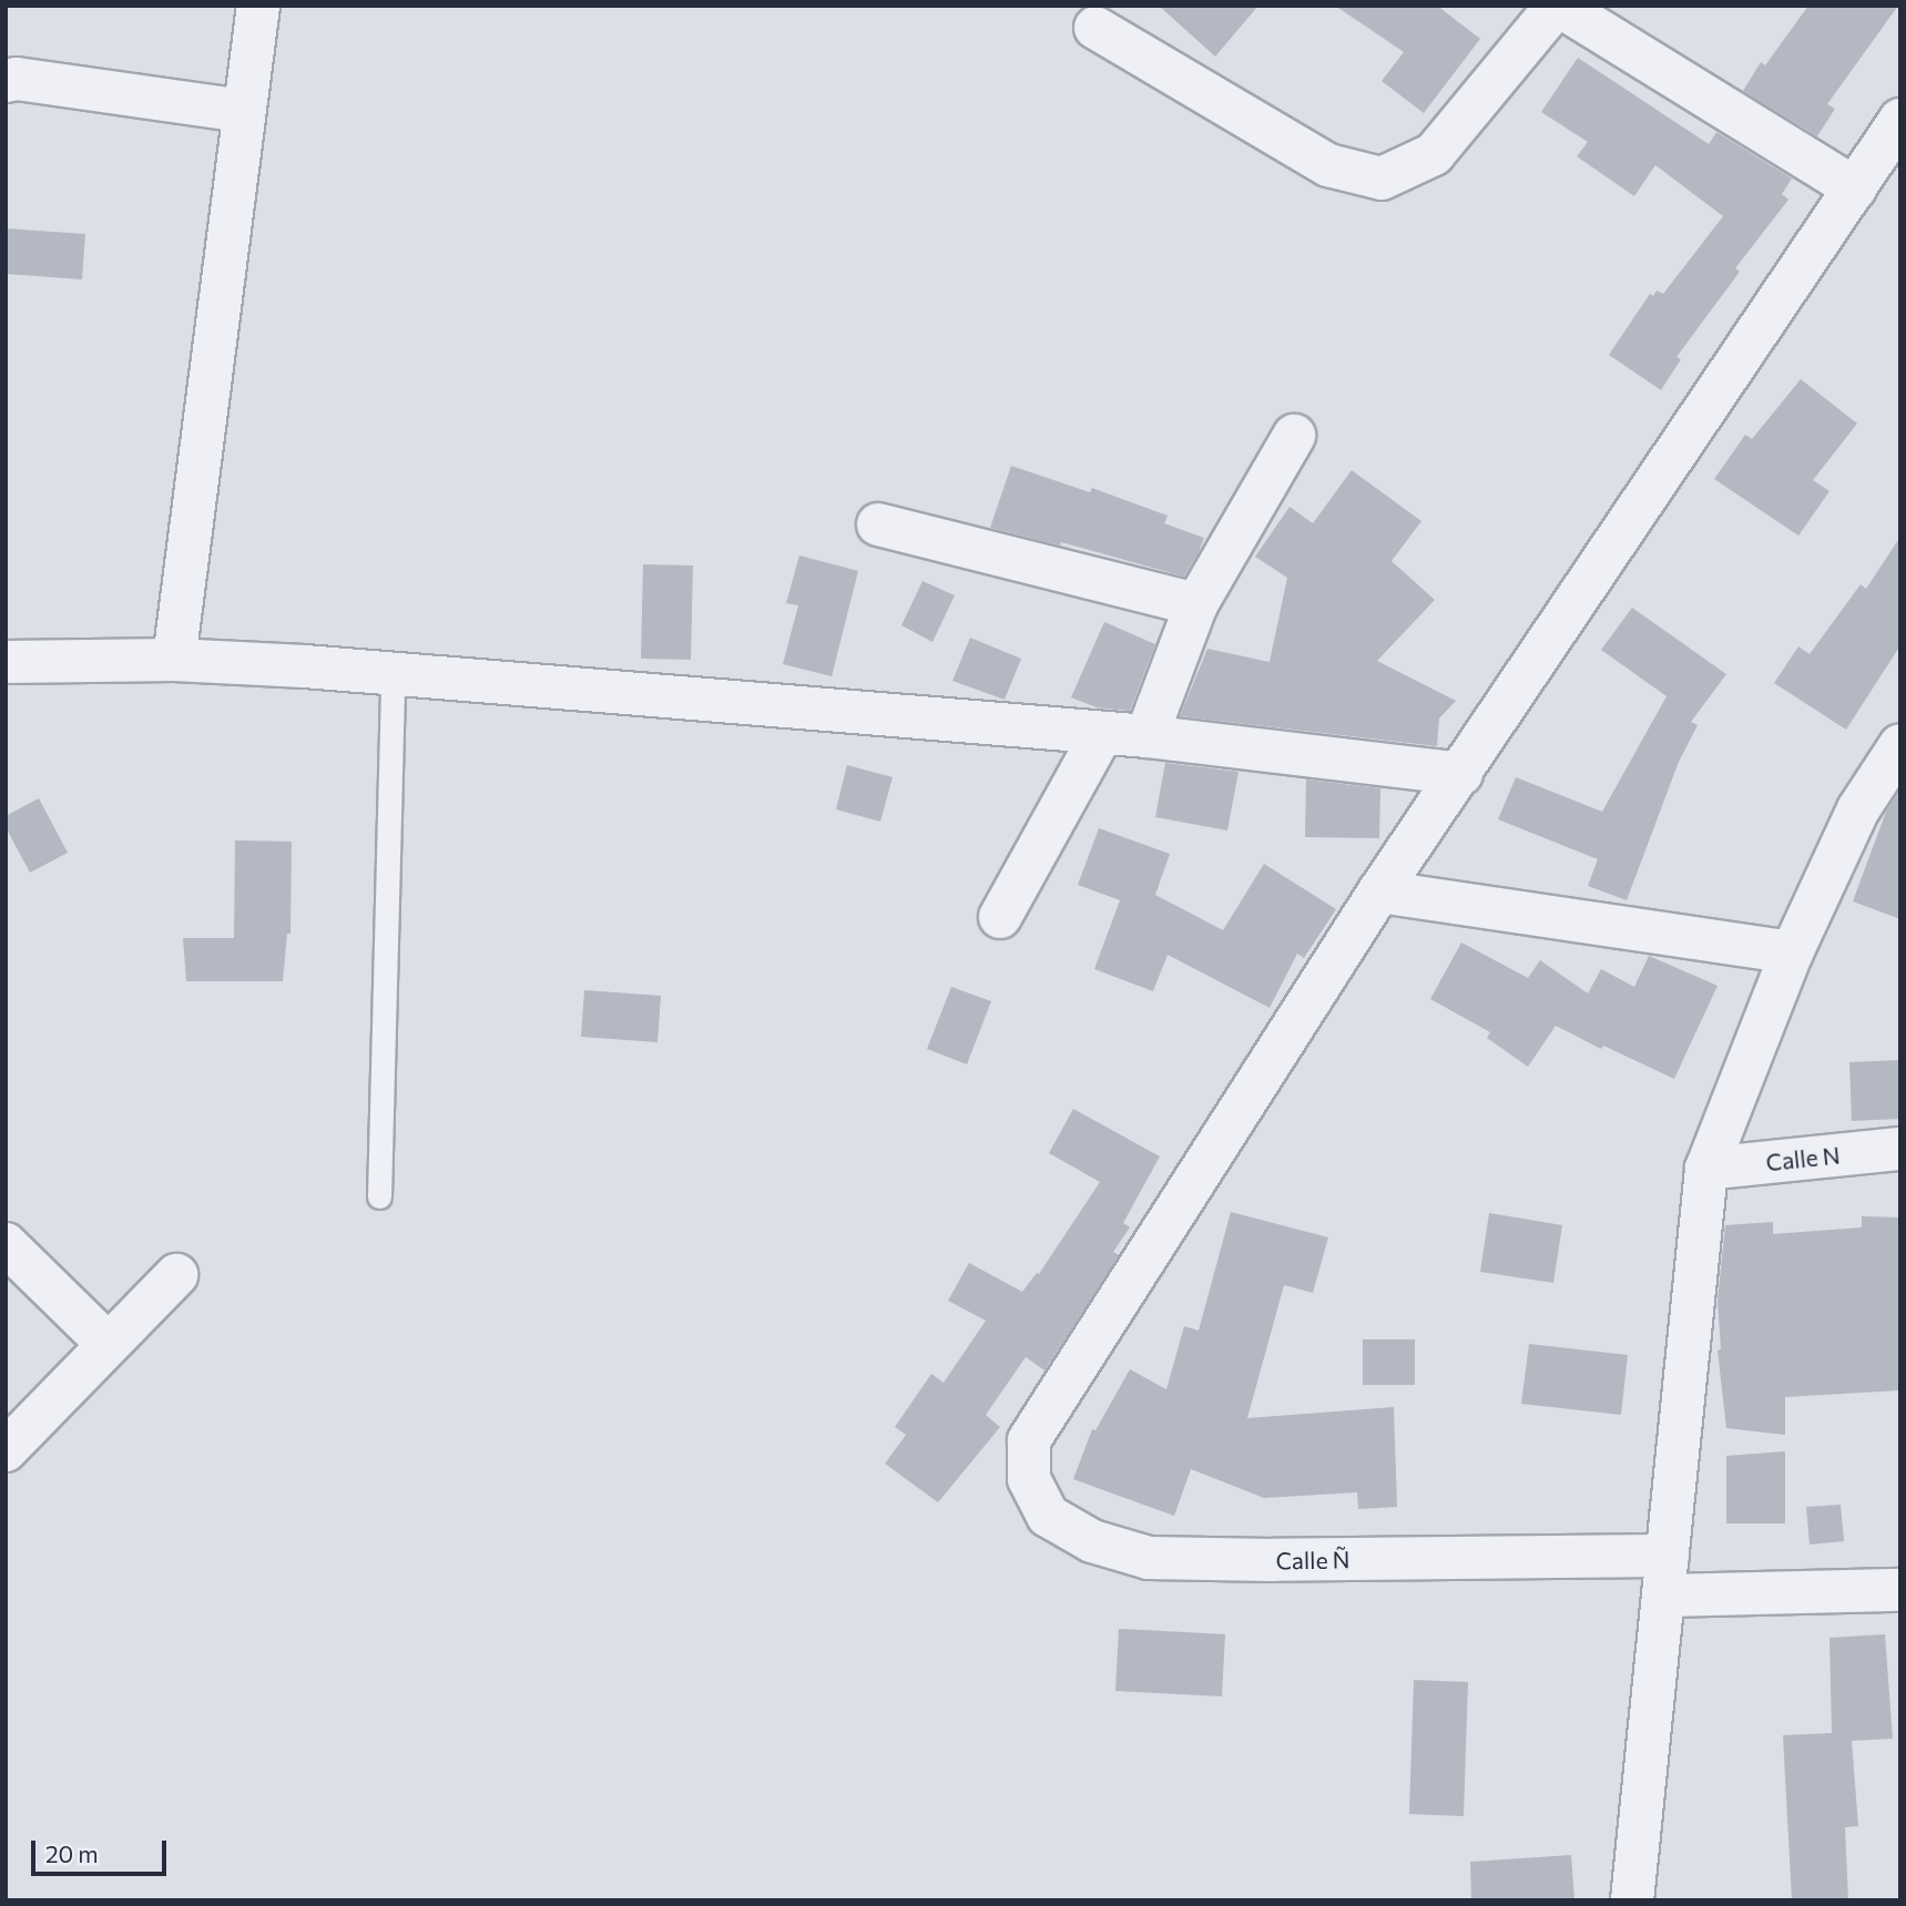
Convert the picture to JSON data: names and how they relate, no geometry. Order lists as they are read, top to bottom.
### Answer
{
  "streets": {
    "street": ["Calle N", "Calle Ñ"]
  },
  "scale_bar": "20 m"
}
